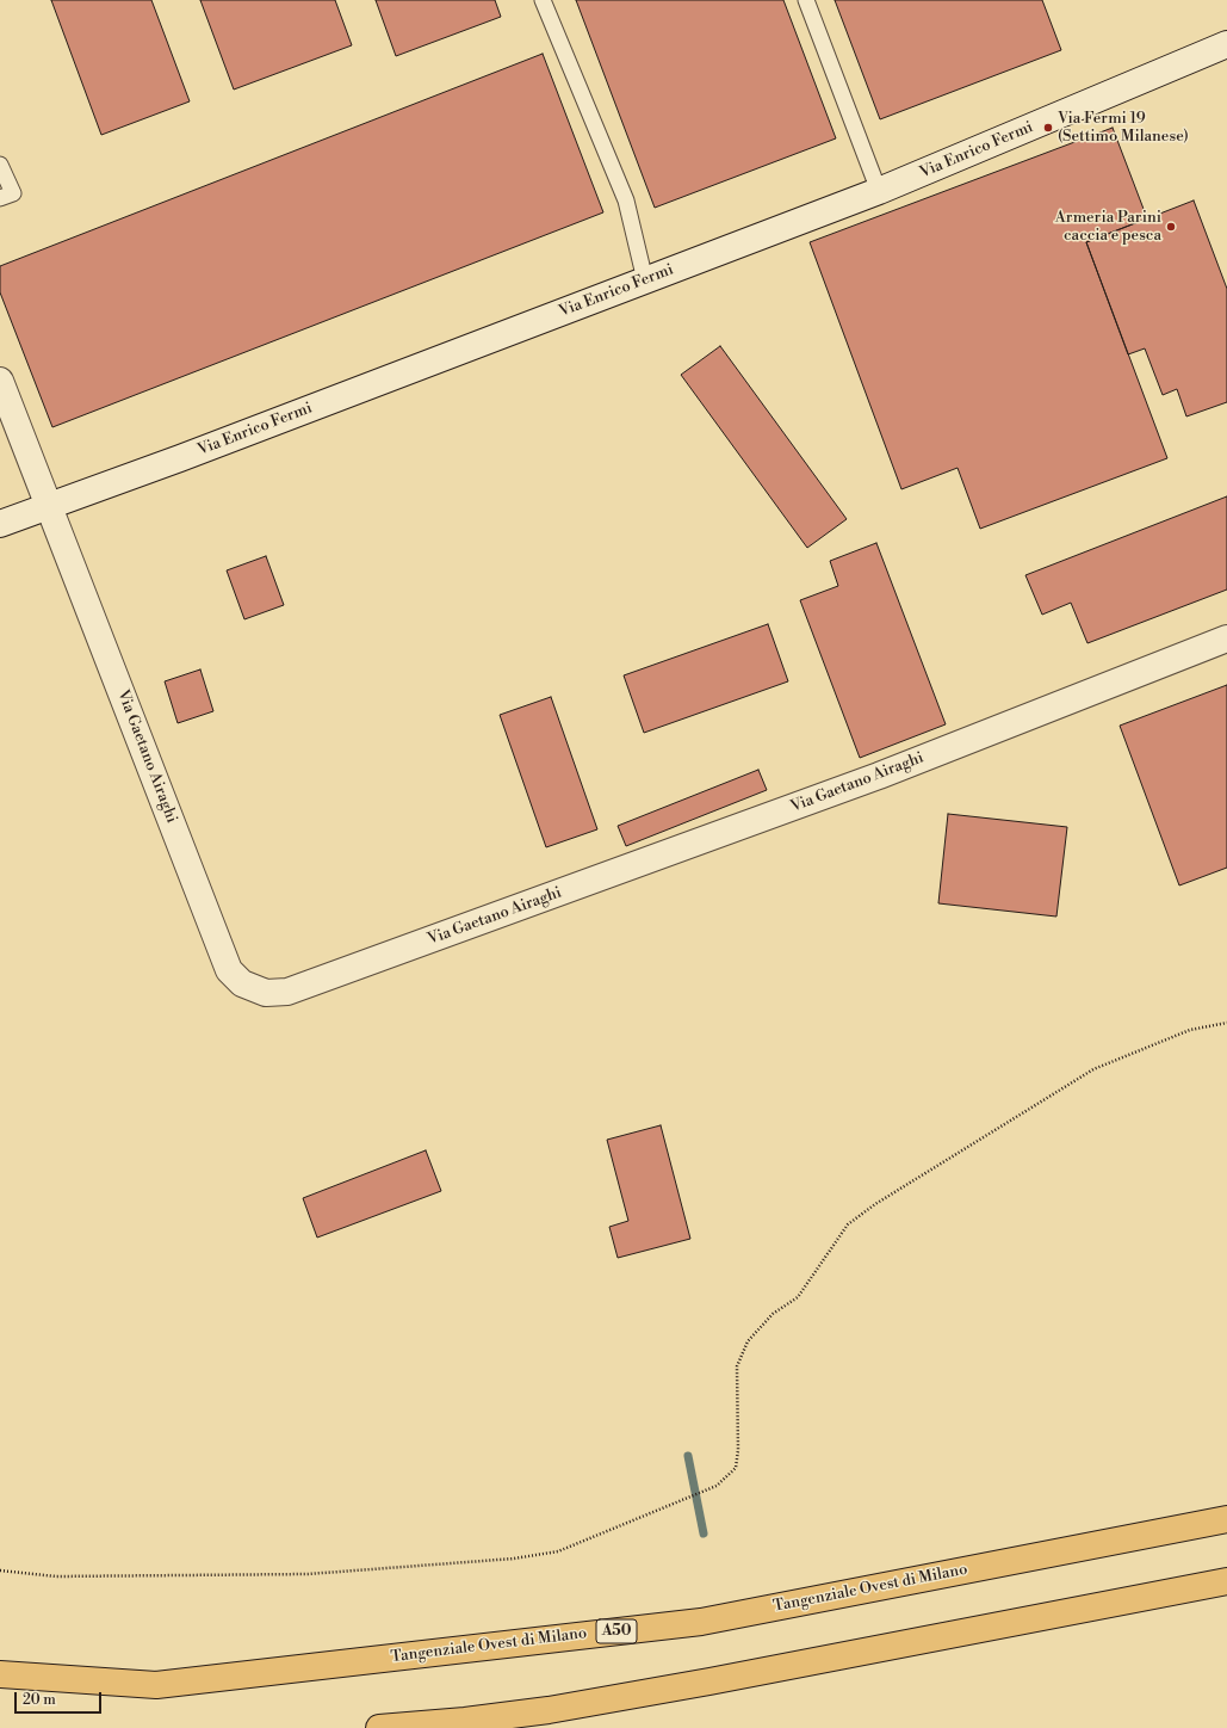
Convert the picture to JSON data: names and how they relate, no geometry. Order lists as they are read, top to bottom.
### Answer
{
  "streets": {
    "highway": ["Tangenziale Ovest di Milano", "A50"],
    "street": ["Via Enrico Fermi", "Via Gaetano Airaghi"]
  },
  "crossings": [
    ["Via Enrico Fermi", "Via Gaetano Airaghi"]
  ],
  "places": ["Via Fermi 19 (Settimo Milanese)", "Armeria Parini caccia e pesca"],
  "scale_bar": "20 m"
}
